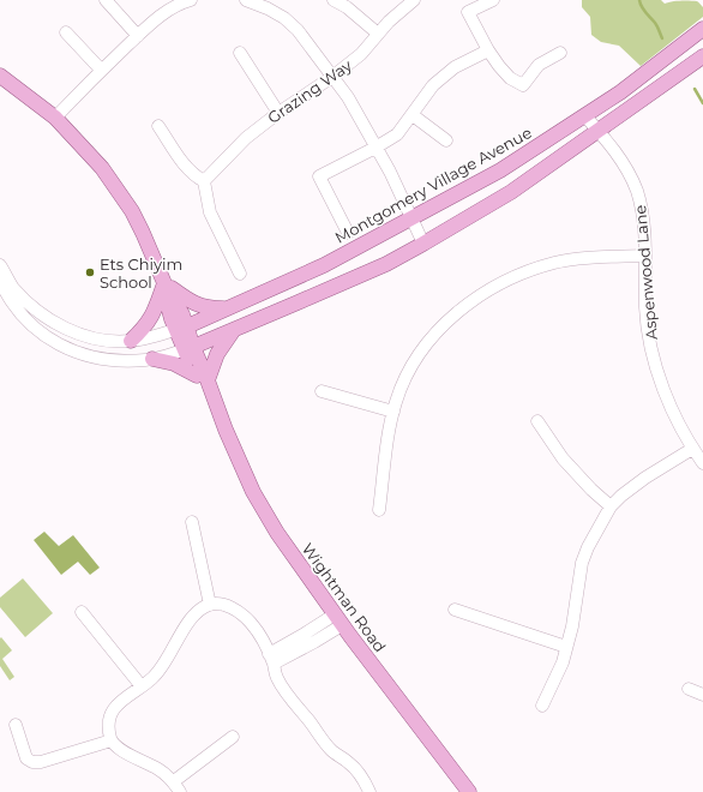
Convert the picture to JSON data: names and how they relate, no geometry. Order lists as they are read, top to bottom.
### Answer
{
  "streets": {
    "main road": ["Montgomery Village Avenue", "Wightman Road"],
    "street": ["Grazing Way", "Aspenwood Lane"]
  },
  "crossings": [
    ["Montgomery Village Avenue", "Aspenwood Lane"],
    ["Montgomery Village Avenue", "Wightman Road"]
  ],
  "places": ["Ets Chiyim School"]
}
